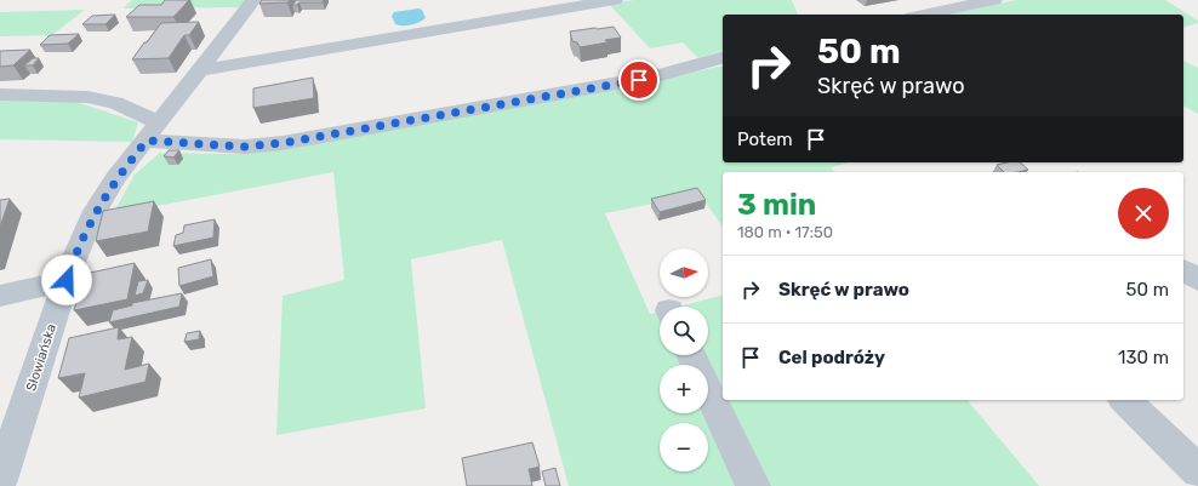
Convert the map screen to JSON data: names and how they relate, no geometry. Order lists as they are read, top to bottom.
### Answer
{
  "streets": {
    "street": ["Słowiańska"]
  },
  "north": "right",
  "page": {
    "turn": ["50 m", "Skręć w prawo"],
    "then": "Potem",
    "heading": ["3 min", "180 m · 17:50"],
    "map_buttons": ["+", "−"],
    "list": [
      {
        "name": "Skręć w prawo",
        "value": "50 m"
      },
      {
        "name": "Cel podróży",
        "value": "130 m"
      }
    ]
  }
}
